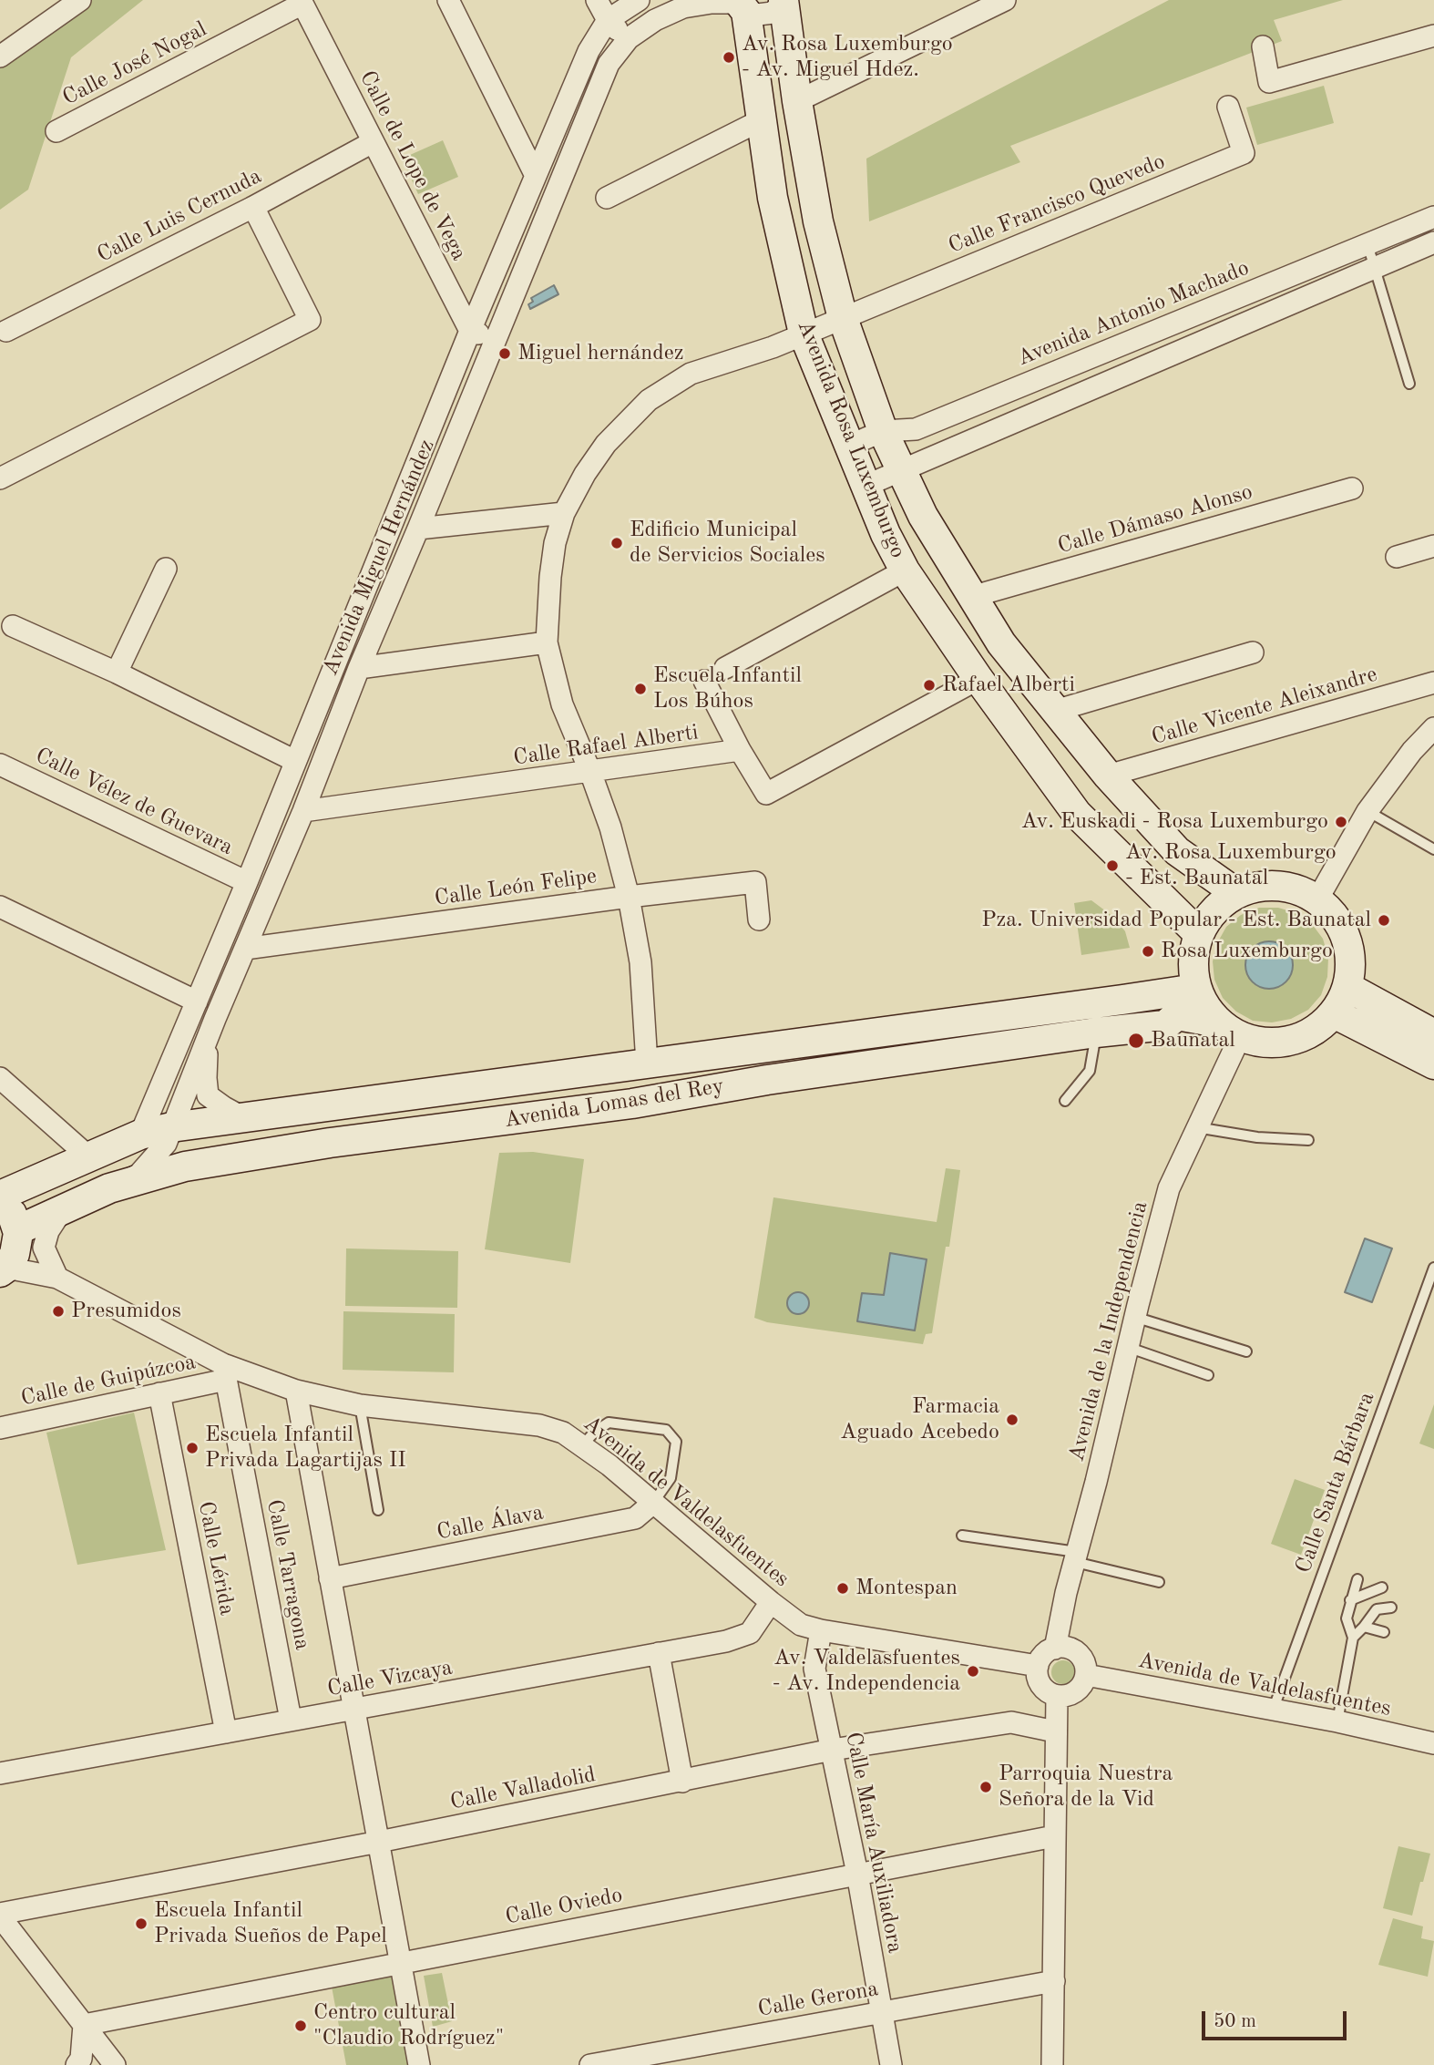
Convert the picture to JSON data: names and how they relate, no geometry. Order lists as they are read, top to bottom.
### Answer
{
  "streets": {
    "main road": ["Avenida Rosa Luxemburgo", "Avenida Lomas del Rey"],
    "street": [
      "Calle José Nogal",
      "Calle de Lope de Vega",
      "Calle Francisco Quevedo",
      "Calle Luis Cernuda",
      "Avenida Antonio Machado",
      "Calle Dámaso Alonso",
      "Avenida Miguel Hernández",
      "Calle Vicente Aleixandre",
      "Calle Rafael Alberti",
      "Calle Vélez de Guevara",
      "Calle León Felipe",
      "Avenida de la Independencia",
      "Calle de Guipúzcoa",
      "Avenida de Valdelasfuentes",
      "Calle Álava",
      "Calle Lérida",
      "Calle Tarragona",
      "Calle Vizcaya",
      "Calle Valladolid",
      "Calle María Auxiliadora",
      "Calle Oviedo",
      "Calle Gerona"
    ],
    "lane": ["Calle Santa Bárbara"]
  },
  "crossings": [
    ["Calle José Nogal", "Calle de Lope de Vega"],
    ["Calle de Lope de Vega", "Calle Luis Cernuda"],
    ["Calle de Lope de Vega", "Avenida Miguel Hernández"],
    ["Calle Francisco Quevedo", "Avenida Rosa Luxemburgo"],
    ["Avenida Antonio Machado", "Avenida Rosa Luxemburgo"],
    ["Avenida Rosa Luxemburgo", "Calle Dámaso Alonso"],
    ["Avenida Rosa Luxemburgo", "Avenida Miguel Hernández"],
    ["Avenida Rosa Luxemburgo", "Calle Vicente Aleixandre"],
    ["Avenida Rosa Luxemburgo", "Avenida Lomas del Rey"],
    ["Avenida Rosa Luxemburgo", "Avenida de la Independencia"],
    ["Avenida Miguel Hernández", "Calle Rafael Alberti"],
    ["Avenida Miguel Hernández", "Calle Vélez de Guevara"],
    ["Avenida Miguel Hernández", "Calle León Felipe"],
    ["Avenida Miguel Hernández", "Avenida Lomas del Rey"],
    ["Avenida Lomas del Rey", "Avenida de la Independencia"],
    ["Avenida de la Independencia", "Avenida de Valdelasfuentes"],
    ["Calle de Guipúzcoa", "Avenida de Valdelasfuentes"],
    ["Calle de Guipúzcoa", "Calle Lérida"],
    ["Calle de Guipúzcoa", "Calle Tarragona"],
    ["Calle Santa Bárbara", "Avenida de Valdelasfuentes"],
    ["Avenida de Valdelasfuentes", "Calle Álava"],
    ["Avenida de Valdelasfuentes", "Calle Tarragona"],
    ["Avenida de Valdelasfuentes", "Calle Vizcaya"],
    ["Avenida de Valdelasfuentes", "Calle María Auxiliadora"],
    ["Calle Lérida", "Calle Vizcaya"],
    ["Calle Tarragona", "Calle Vizcaya"],
    ["Calle Valladolid", "Calle María Auxiliadora"],
    ["Calle María Auxiliadora", "Calle Oviedo"],
    ["Calle María Auxiliadora", "Calle Gerona"]
  ],
  "places": [
    "Av. Rosa Luxemburgo - Av. Miguel Hdez.",
    "Miguel hernández",
    "Edificio Municipal de Servicios Sociales",
    "Rafael Alberti",
    "Escuela Infantil Los Búhos",
    "Av. Euskadi - Rosa Luxemburgo",
    "Av. Rosa Luxemburgo - Est. Baunatal",
    "Pza. Universidad Popular - Est. Baunatal",
    "Rosa Luxemburgo",
    "Baunatal",
    "Presumidos",
    "Farmacia Aguado Acebedo",
    "Escuela Infantil Privada Lagartijas II",
    "Montespan",
    "Av. Valdelasfuentes - Av. Independencia",
    "Parroquia Nuestra Señora de la Vid",
    "Escuela Infantil Privada Sueños de Papel",
    "Centro cultural \"Claudio Rodríguez\""
  ],
  "scale_bar": "50 m"
}
